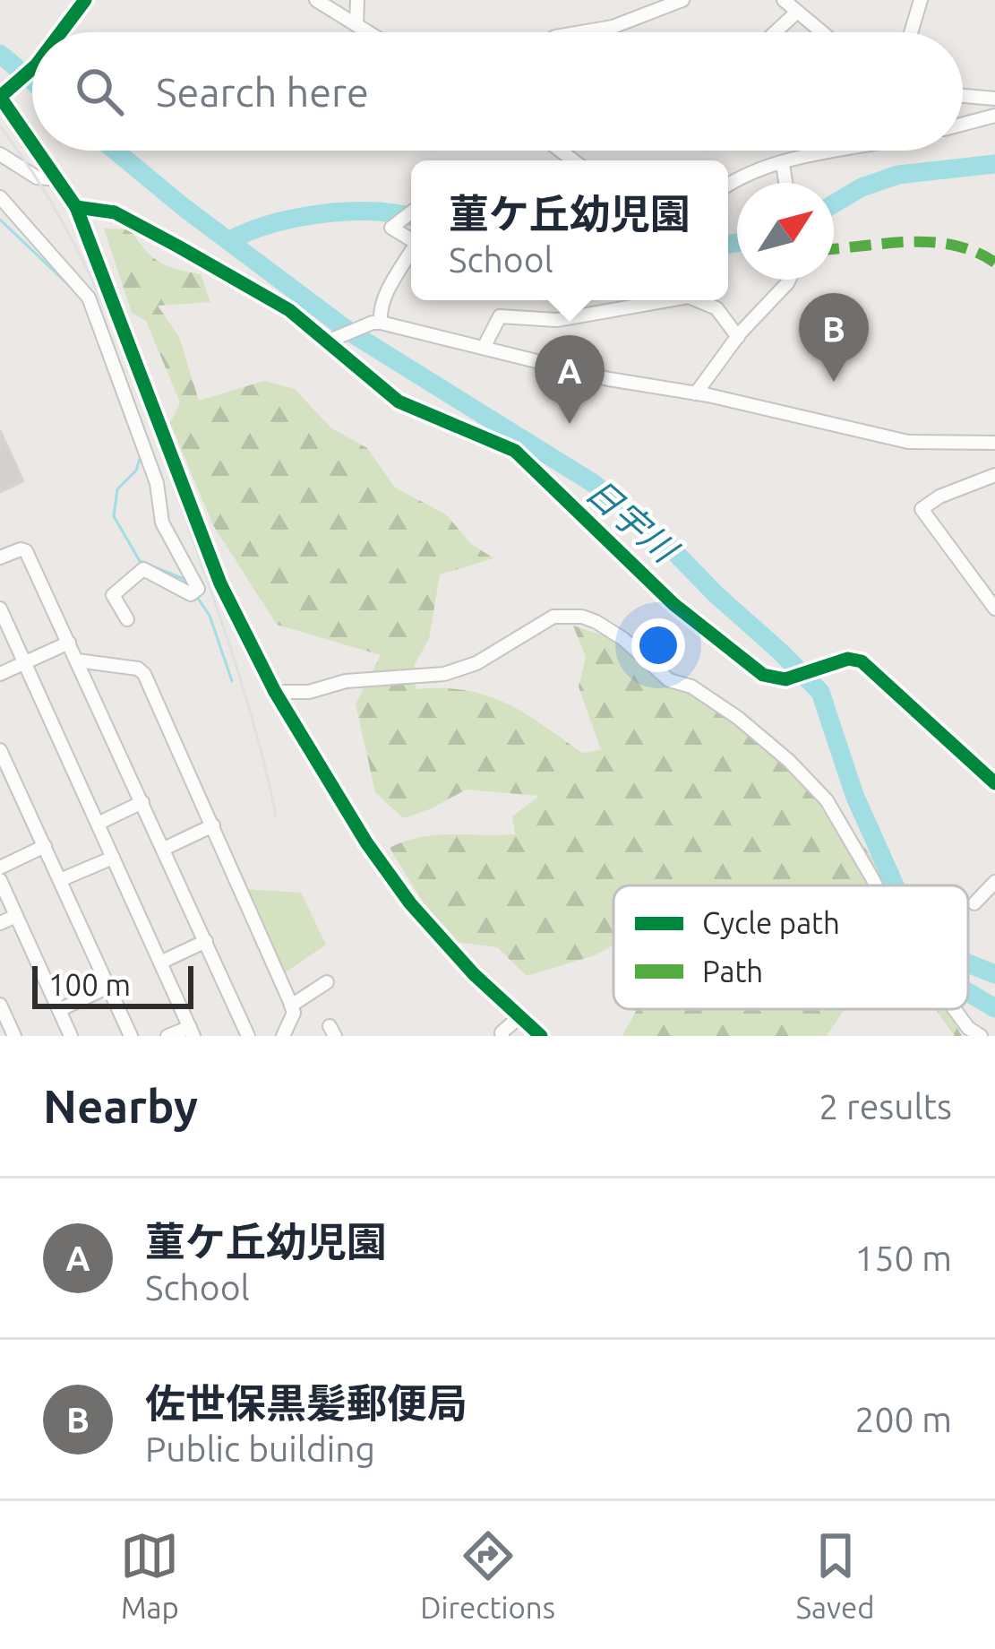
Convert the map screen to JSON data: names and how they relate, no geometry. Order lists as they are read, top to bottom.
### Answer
{
  "water": ["日宇川"],
  "legend": ["Cycle path", "Path"],
  "scale_bar": "100 m",
  "north": "top right",
  "page": {
    "search": "Search here",
    "popup": ["菫ケ丘幼児園", "School"],
    "pins": ["B", "A"],
    "scale": "100 m",
    "heading": ["Nearby", "2 results"],
    "list": [
      {
        "mark": "A",
        "name": "菫ケ丘幼児園",
        "note": "School",
        "value": "150 m"
      },
      {
        "mark": "B",
        "name": "佐世保黒髪郵便局",
        "note": "Public building",
        "value": "200 m"
      }
    ],
    "nav": ["Map", "Directions", "Saved"]
  }
}
